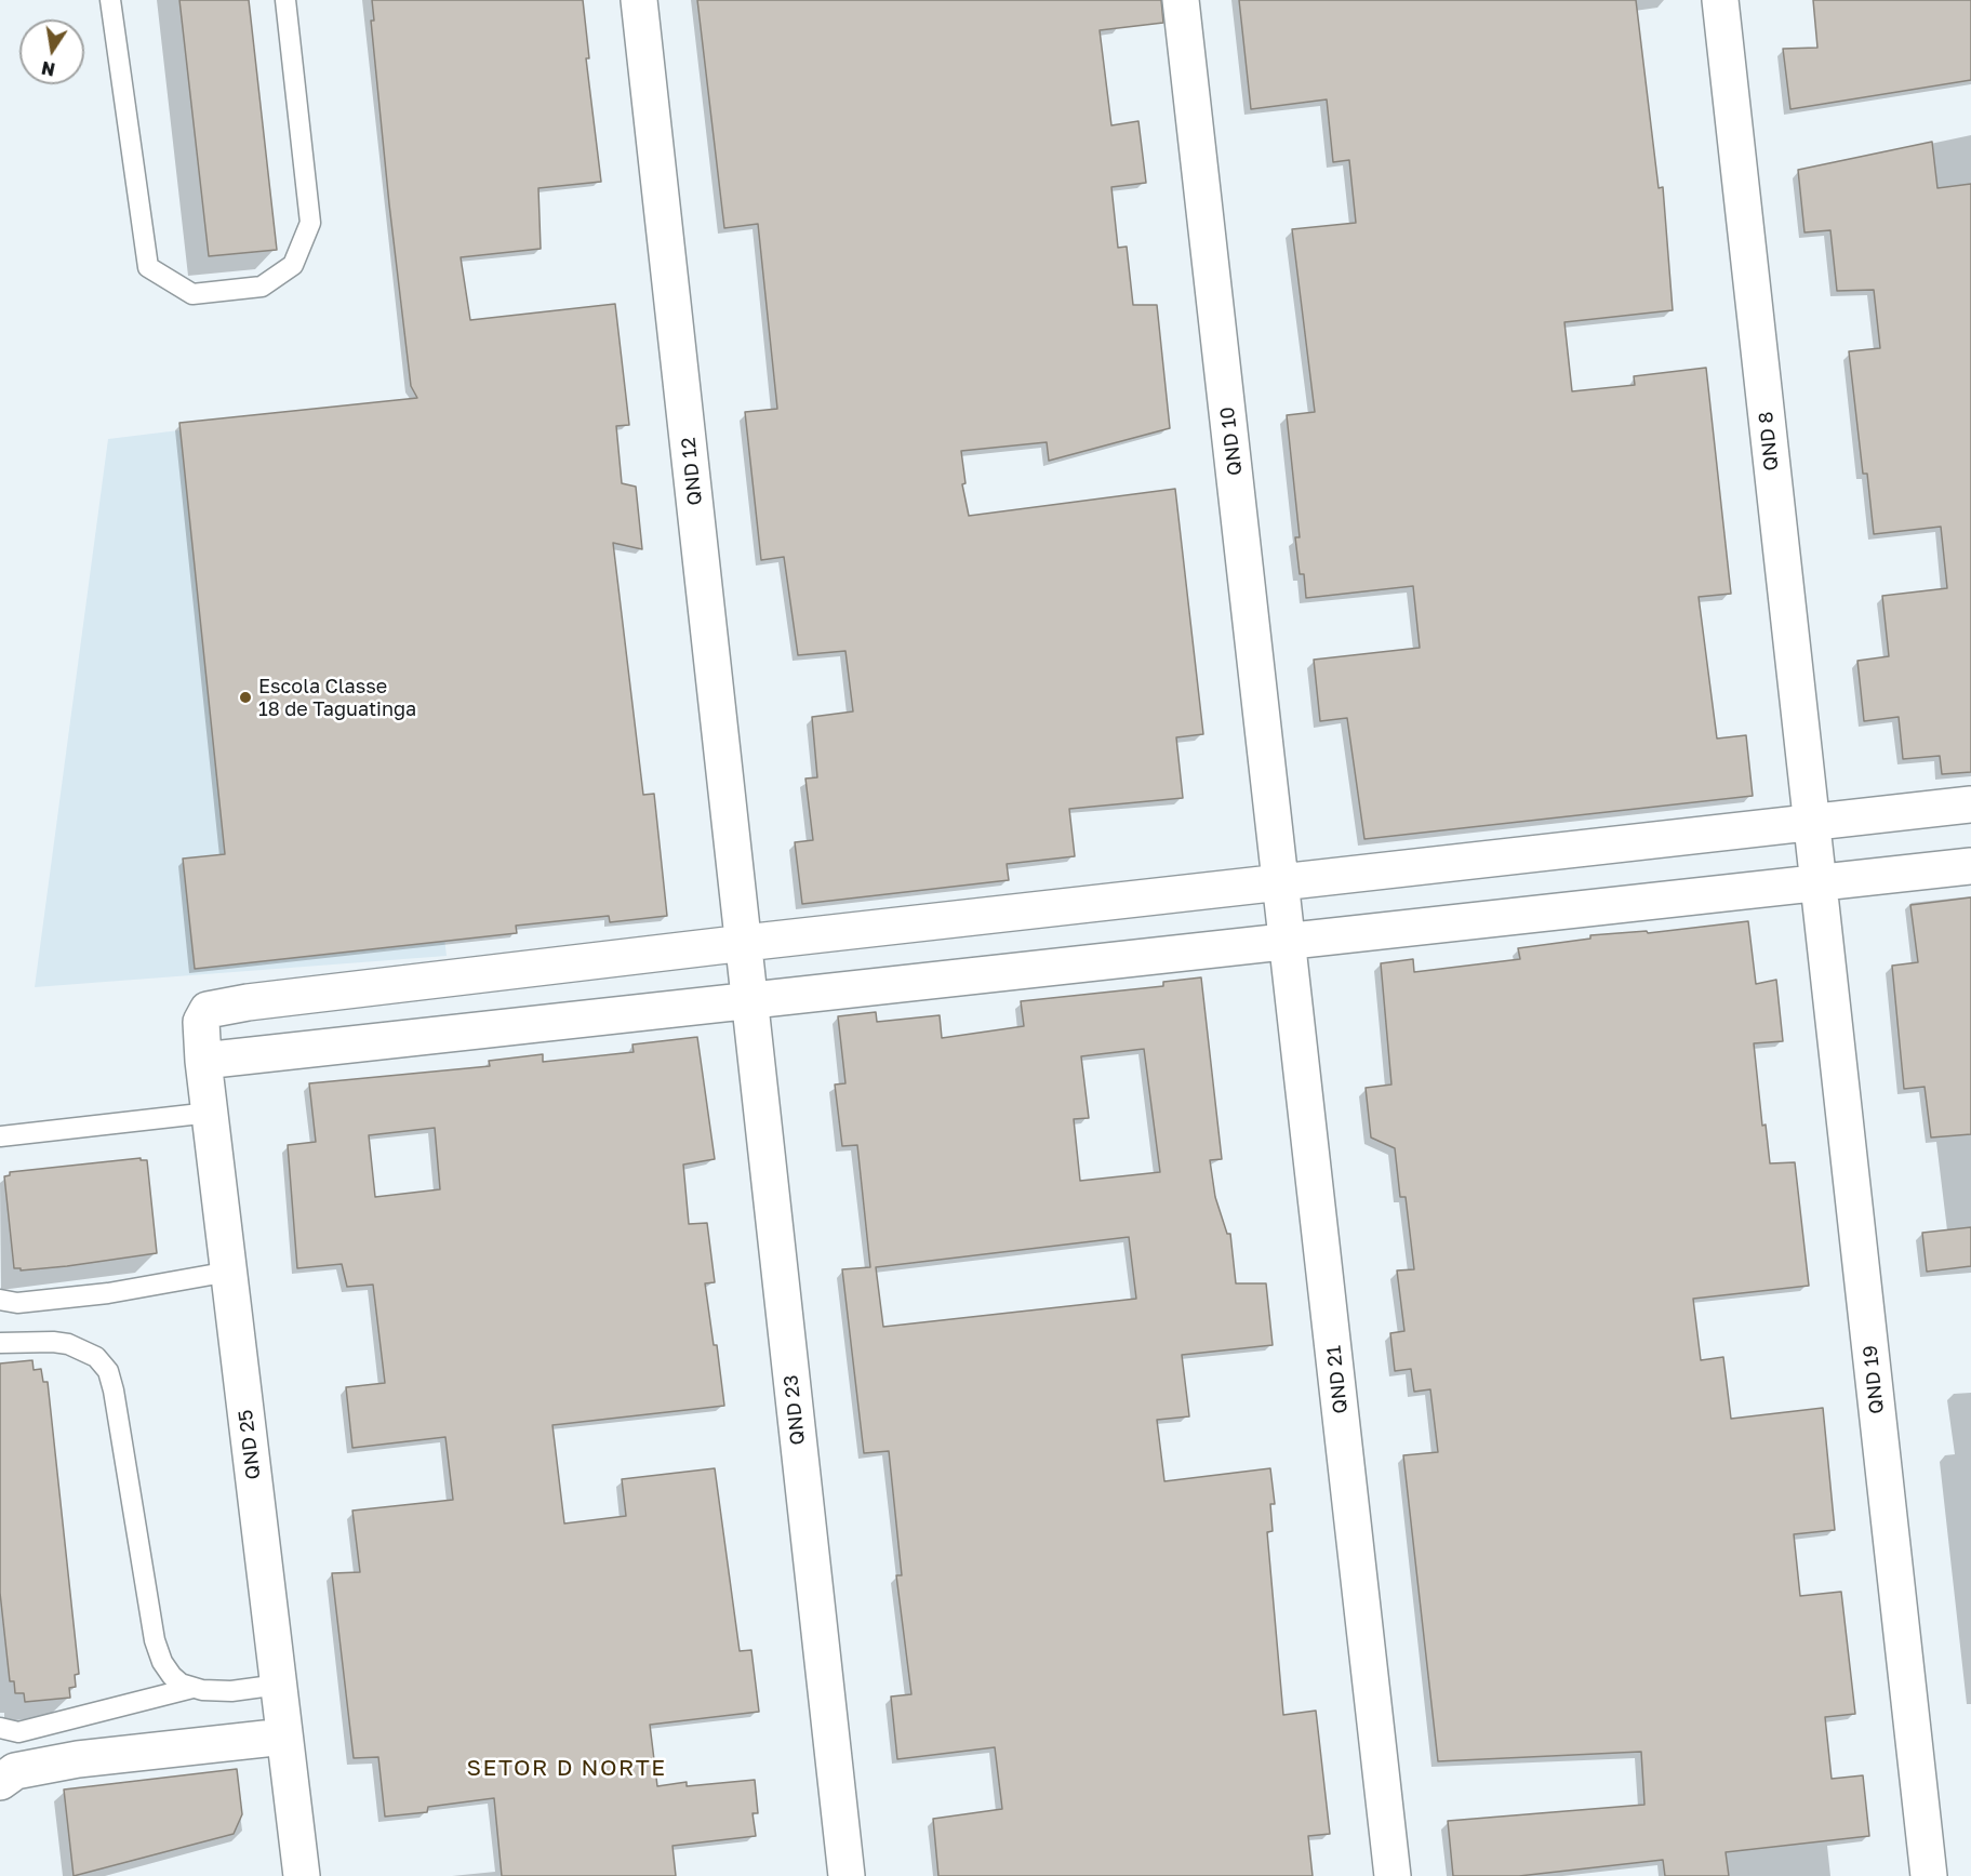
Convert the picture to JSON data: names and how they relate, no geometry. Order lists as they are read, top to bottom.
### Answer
{
  "streets": {
    "street": [
      "QND 10",
      "QND 8",
      "QND 12",
      "QND 21",
      "QND 19",
      "QND 23",
      "QND 25"
    ]
  },
  "crossings": [
    ["QND 10", "QND 21"],
    ["QND 8", "QND 19"],
    ["QND 12", "QND 23"],
    ["QND 12", "QND 25"],
    ["QND 23", "QND 25"]
  ],
  "districts": ["SETOR D NORTE"],
  "places": ["Escola Classe 18 de Taguatinga"],
  "north": "bottom"
}
